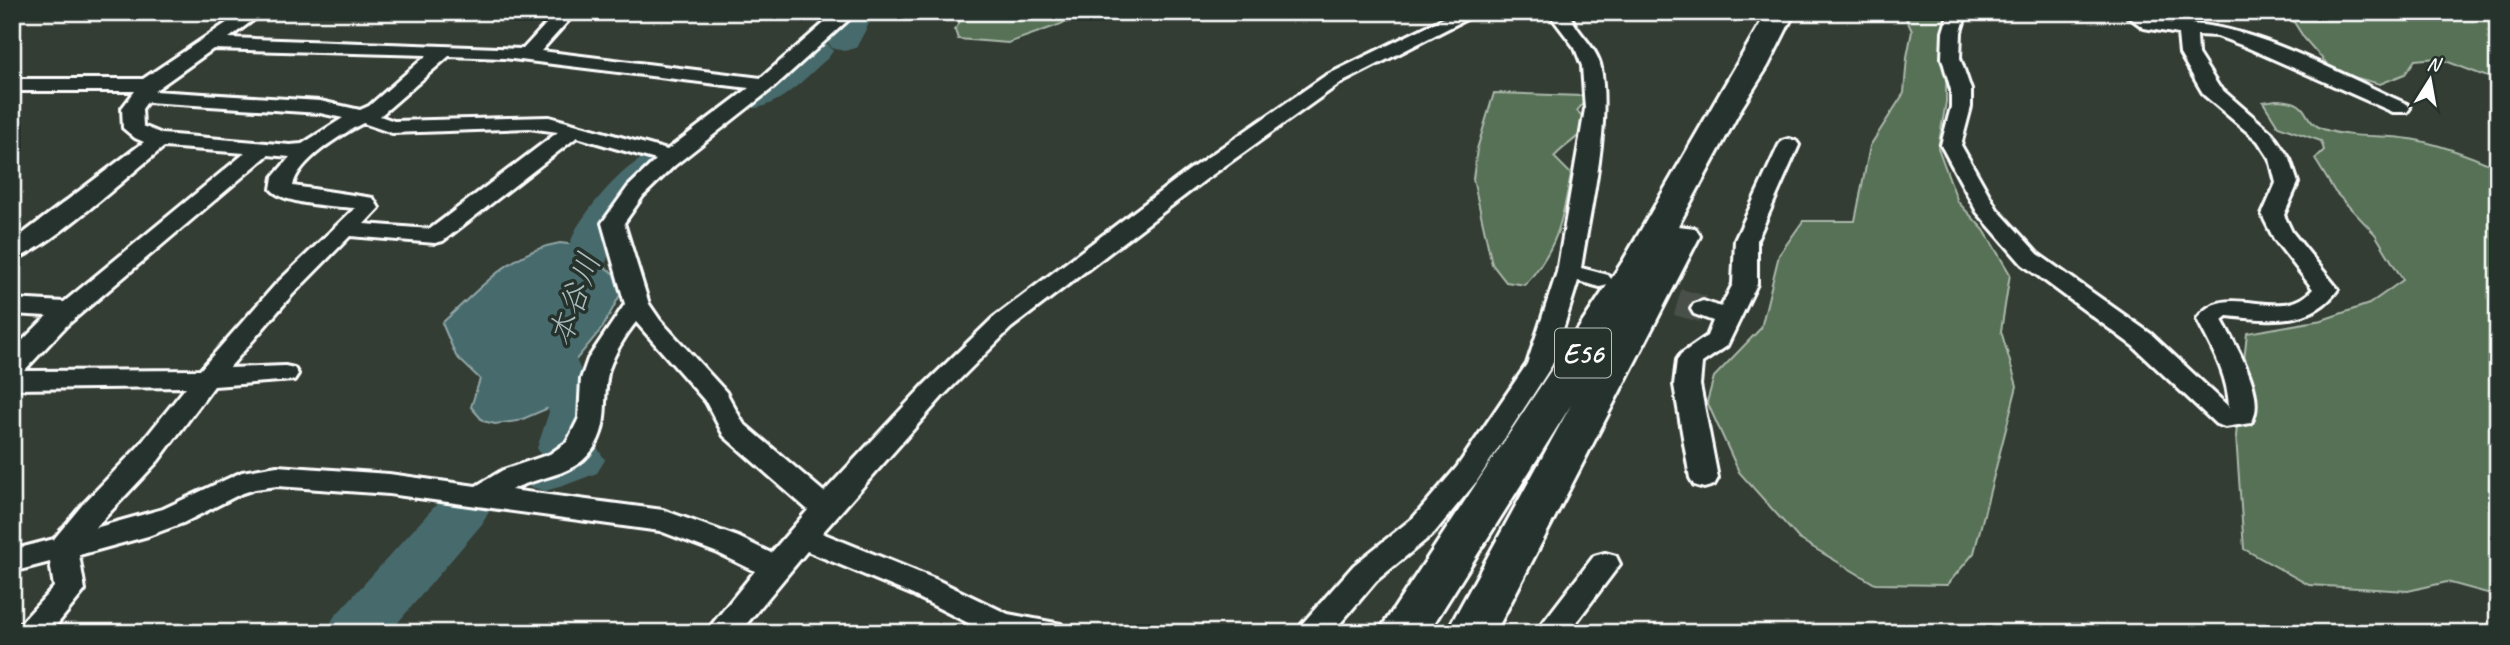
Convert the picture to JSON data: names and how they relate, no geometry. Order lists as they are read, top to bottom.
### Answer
{
  "streets": {
    "highway": ["E56"]
  },
  "water": ["本谷川"],
  "north": "top"
}
